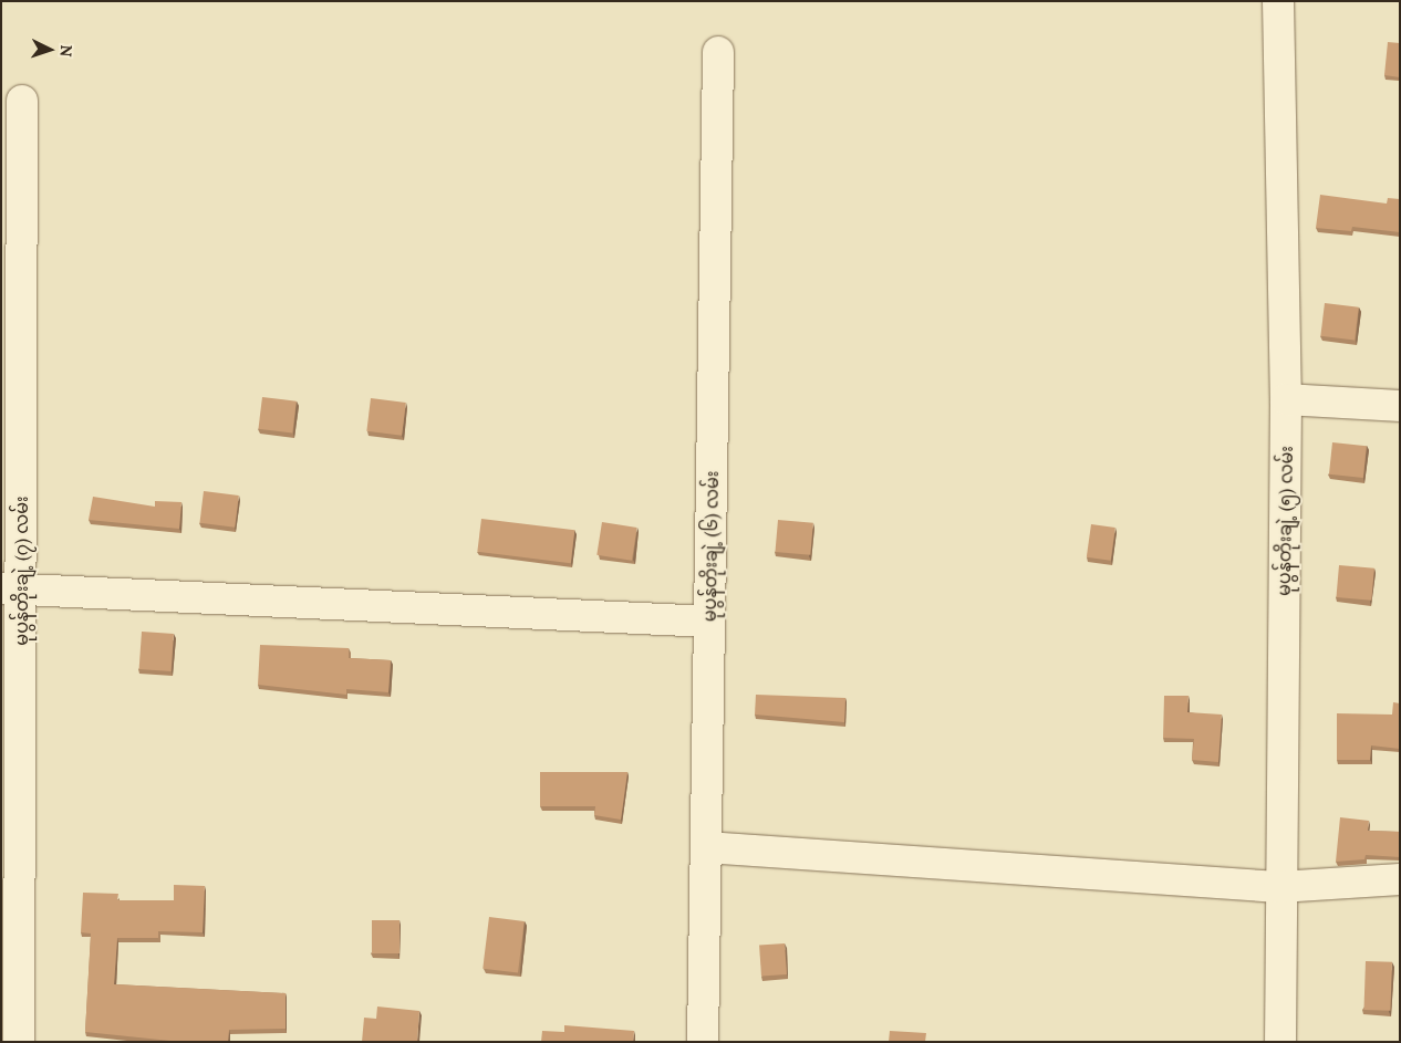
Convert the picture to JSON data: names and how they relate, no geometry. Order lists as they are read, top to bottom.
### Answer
{
  "streets": {
    "street": ["မုပွန်တိုးချဲ့ (၅) လမ်း", "မုပွန်တိုးချဲ့ (၆) လမ်း", "မုပွန်တိုးချဲ့ (၇) လမ်း"]
  },
  "north": "right"
}
